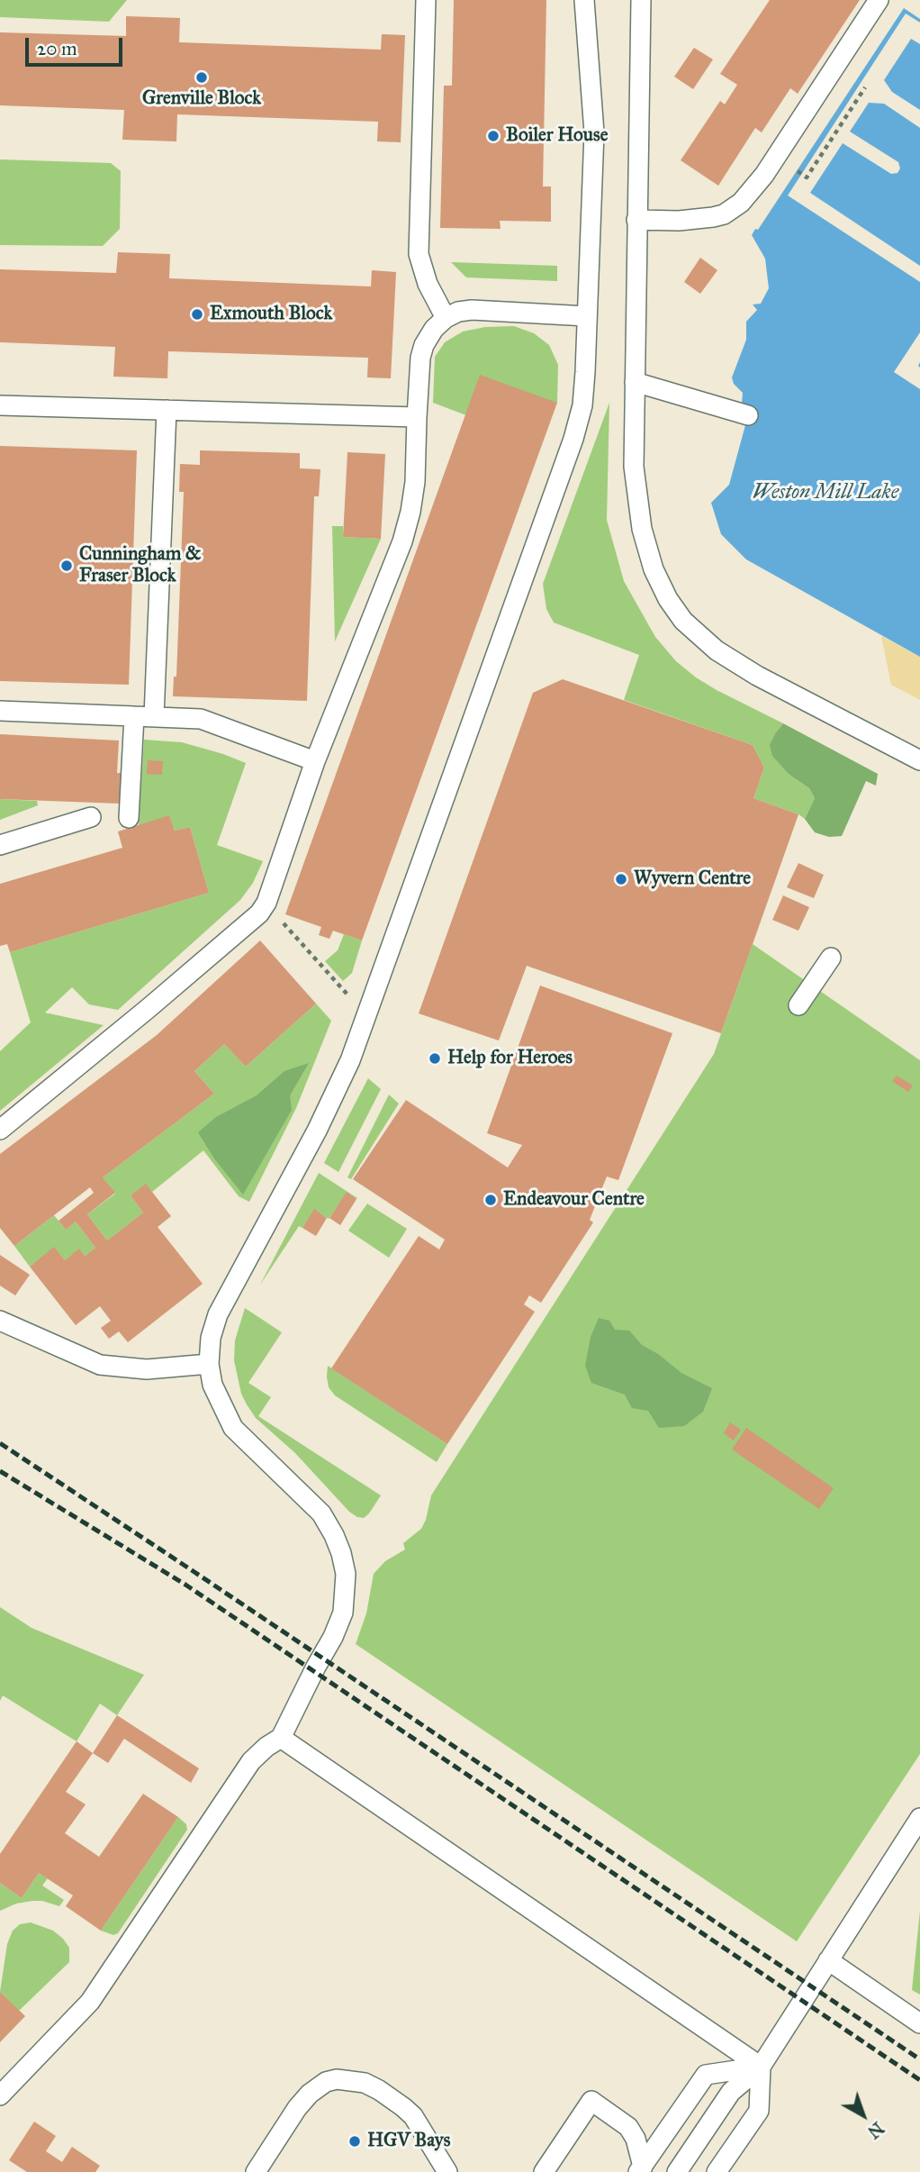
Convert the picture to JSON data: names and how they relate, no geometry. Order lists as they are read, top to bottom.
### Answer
{
  "water": ["Weston Mill Lake"],
  "places": [
    "Grenville Block",
    "Boiler House",
    "Exmouth Block",
    "Cunningham & Fraser Block",
    "Wyvern Centre",
    "Help for Heroes",
    "Endeavour Centre",
    "HGV Bays"
  ],
  "scale_bar": "20 m",
  "north": "bottom right"
}
